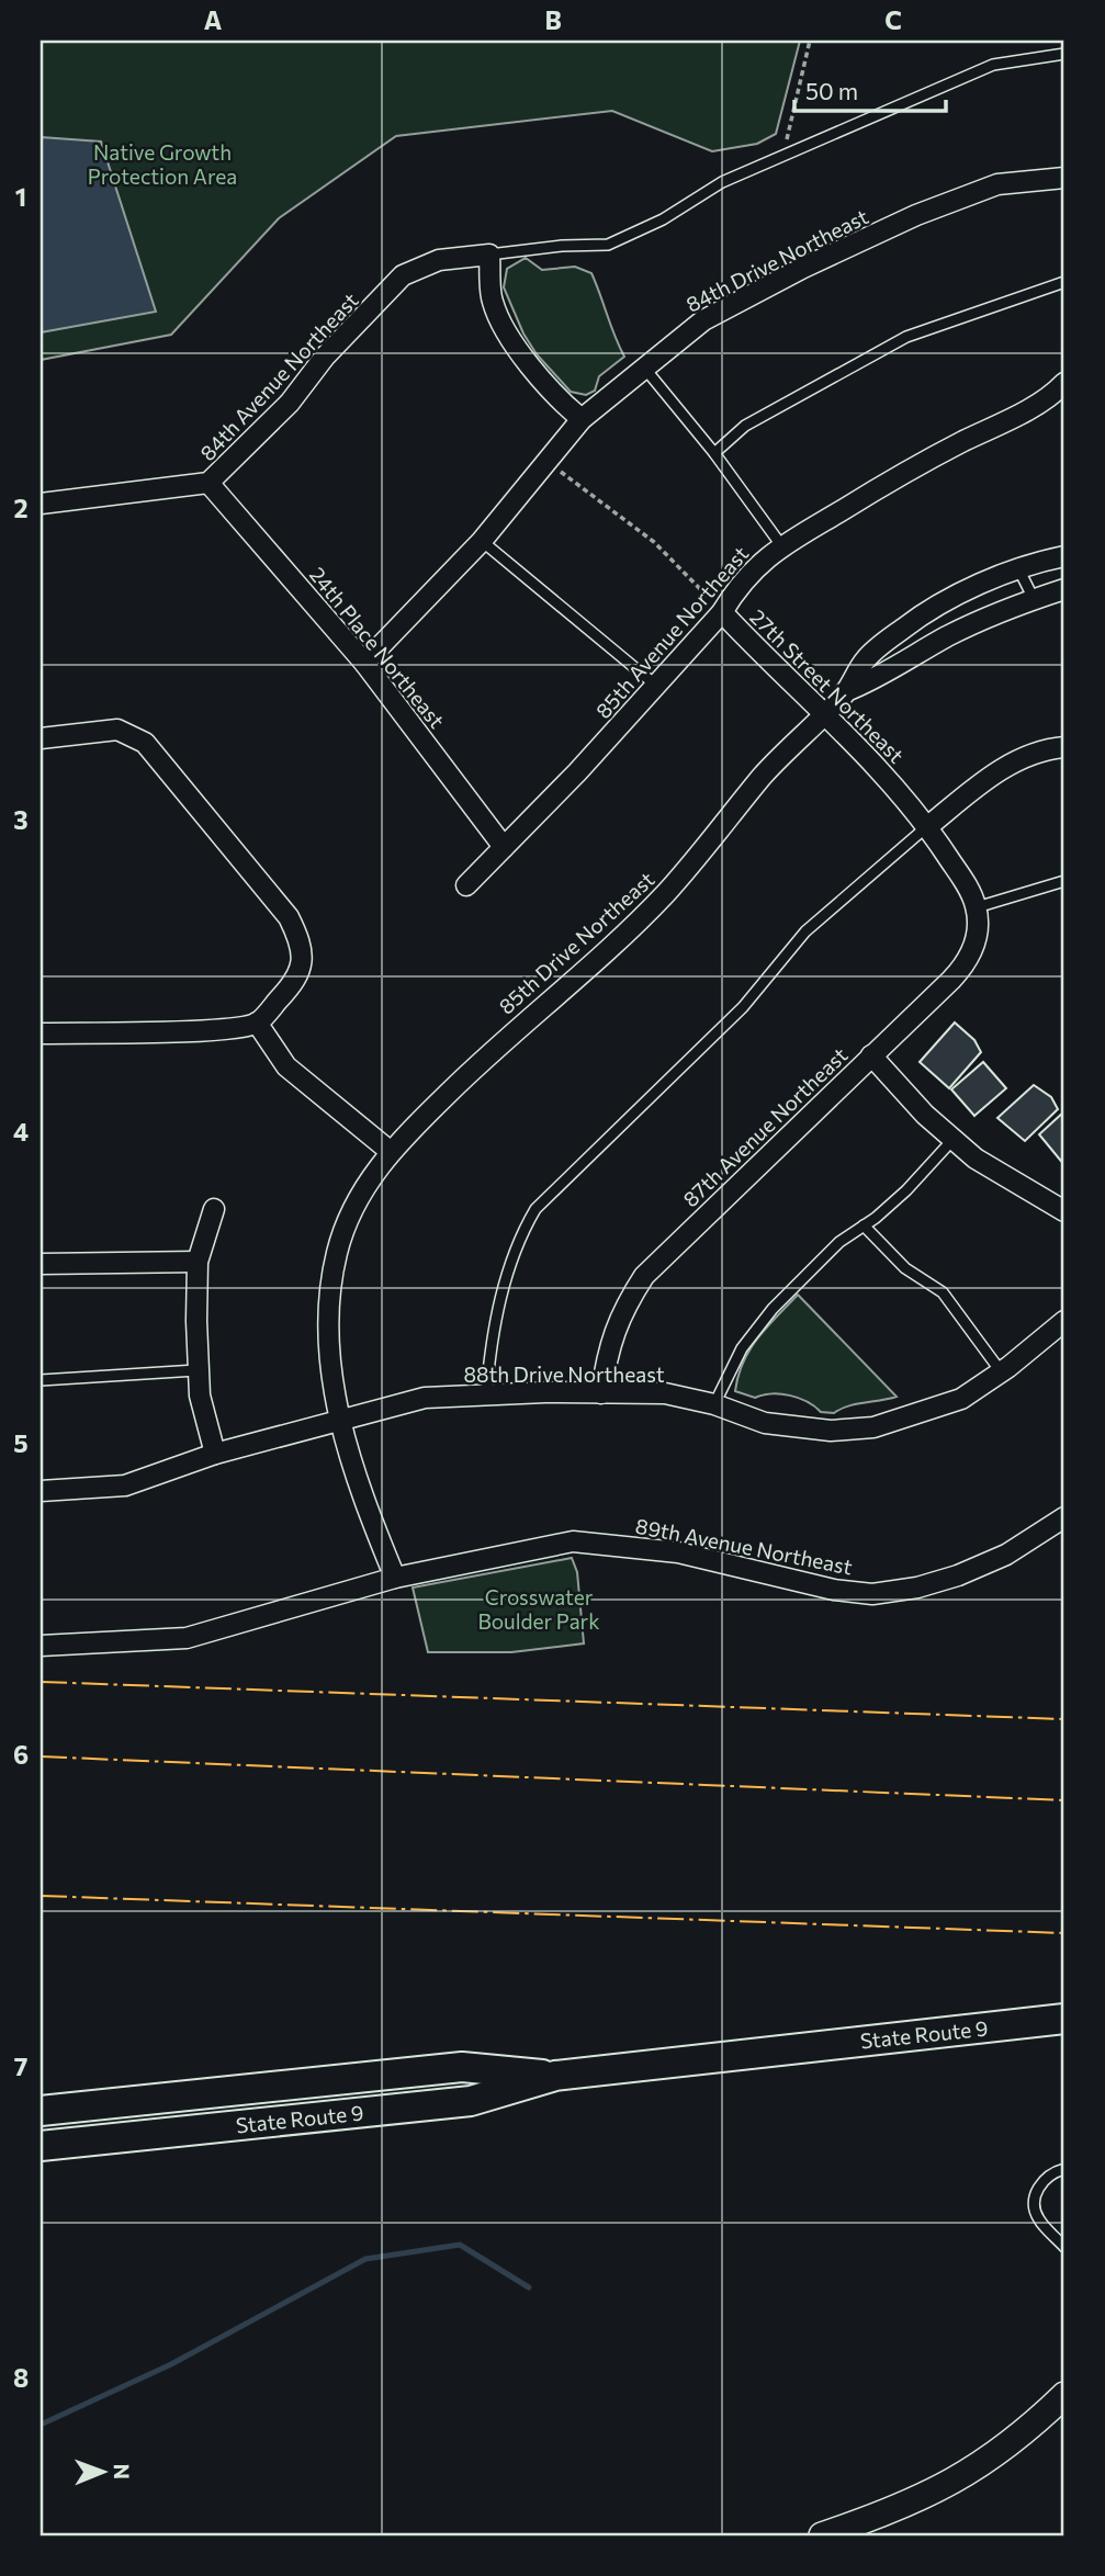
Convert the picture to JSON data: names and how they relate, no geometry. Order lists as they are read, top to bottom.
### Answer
{
  "streets": {
    "main road": ["State Route 9"],
    "street": [
      "84th Drive Northeast",
      "84th Avenue Northeast",
      "85th Avenue Northeast",
      "24th Place Northeast",
      "27th Street Northeast",
      "85th Drive Northeast",
      "87th Avenue Northeast",
      "88th Drive Northeast",
      "89th Avenue Northeast"
    ]
  },
  "crossings": [
    ["84th Drive Northeast", "24th Place Northeast"],
    ["84th Avenue Northeast", "24th Place Northeast"],
    ["85th Avenue Northeast", "24th Place Northeast"],
    ["85th Avenue Northeast", "27th Street Northeast"],
    ["27th Street Northeast", "85th Drive Northeast"],
    ["27th Street Northeast", "87th Avenue Northeast"],
    ["85th Drive Northeast", "88th Drive Northeast"],
    ["85th Drive Northeast", "89th Avenue Northeast"],
    ["87th Avenue Northeast", "88th Drive Northeast"]
  ],
  "parks": ["Native Growth Protection Area", "Crosswater Boulder Park"],
  "scale_bar": "50 m",
  "north": "right",
  "grid": {
    "columns": ["A", "B", "C"],
    "rows": [
      "1",
      "2",
      "3",
      "4",
      "5",
      "6",
      "7",
      "8"
    ]
  }
}
